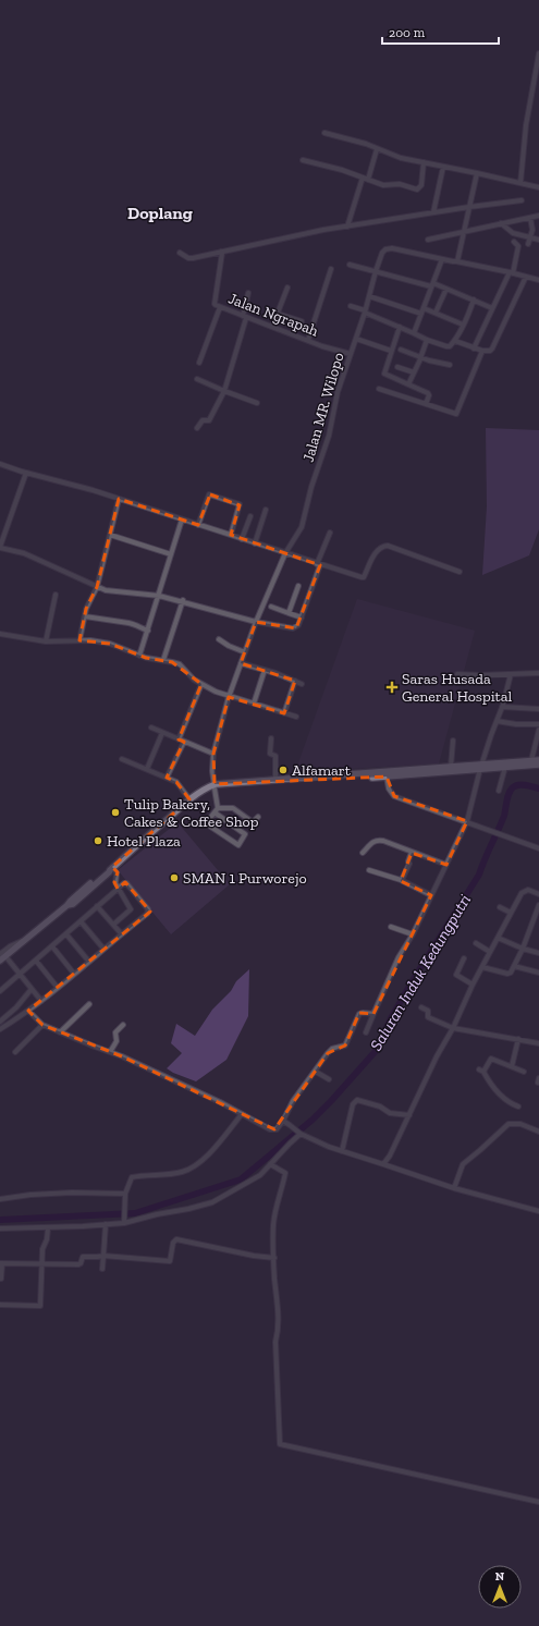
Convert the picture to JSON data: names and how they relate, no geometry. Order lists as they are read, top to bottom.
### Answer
{
  "streets": {
    "street": ["Jalan Ngrapah", "Jalan MR. Wilopo"]
  },
  "crossings": [
    ["Jalan Ngrapah", "Jalan MR. Wilopo"]
  ],
  "districts": ["Doplang"],
  "water": ["Saluran Induk Kedungputri"],
  "places": {
    "health": ["Saras Husada General Hospital"],
    "other": [
      "Alfamart",
      "Tulip Bakery, Cakes & Coffee Shop",
      "Hotel Plaza",
      "SMAN 1 Purworejo"
    ]
  },
  "scale_bar": "200 m",
  "north": "top"
}
